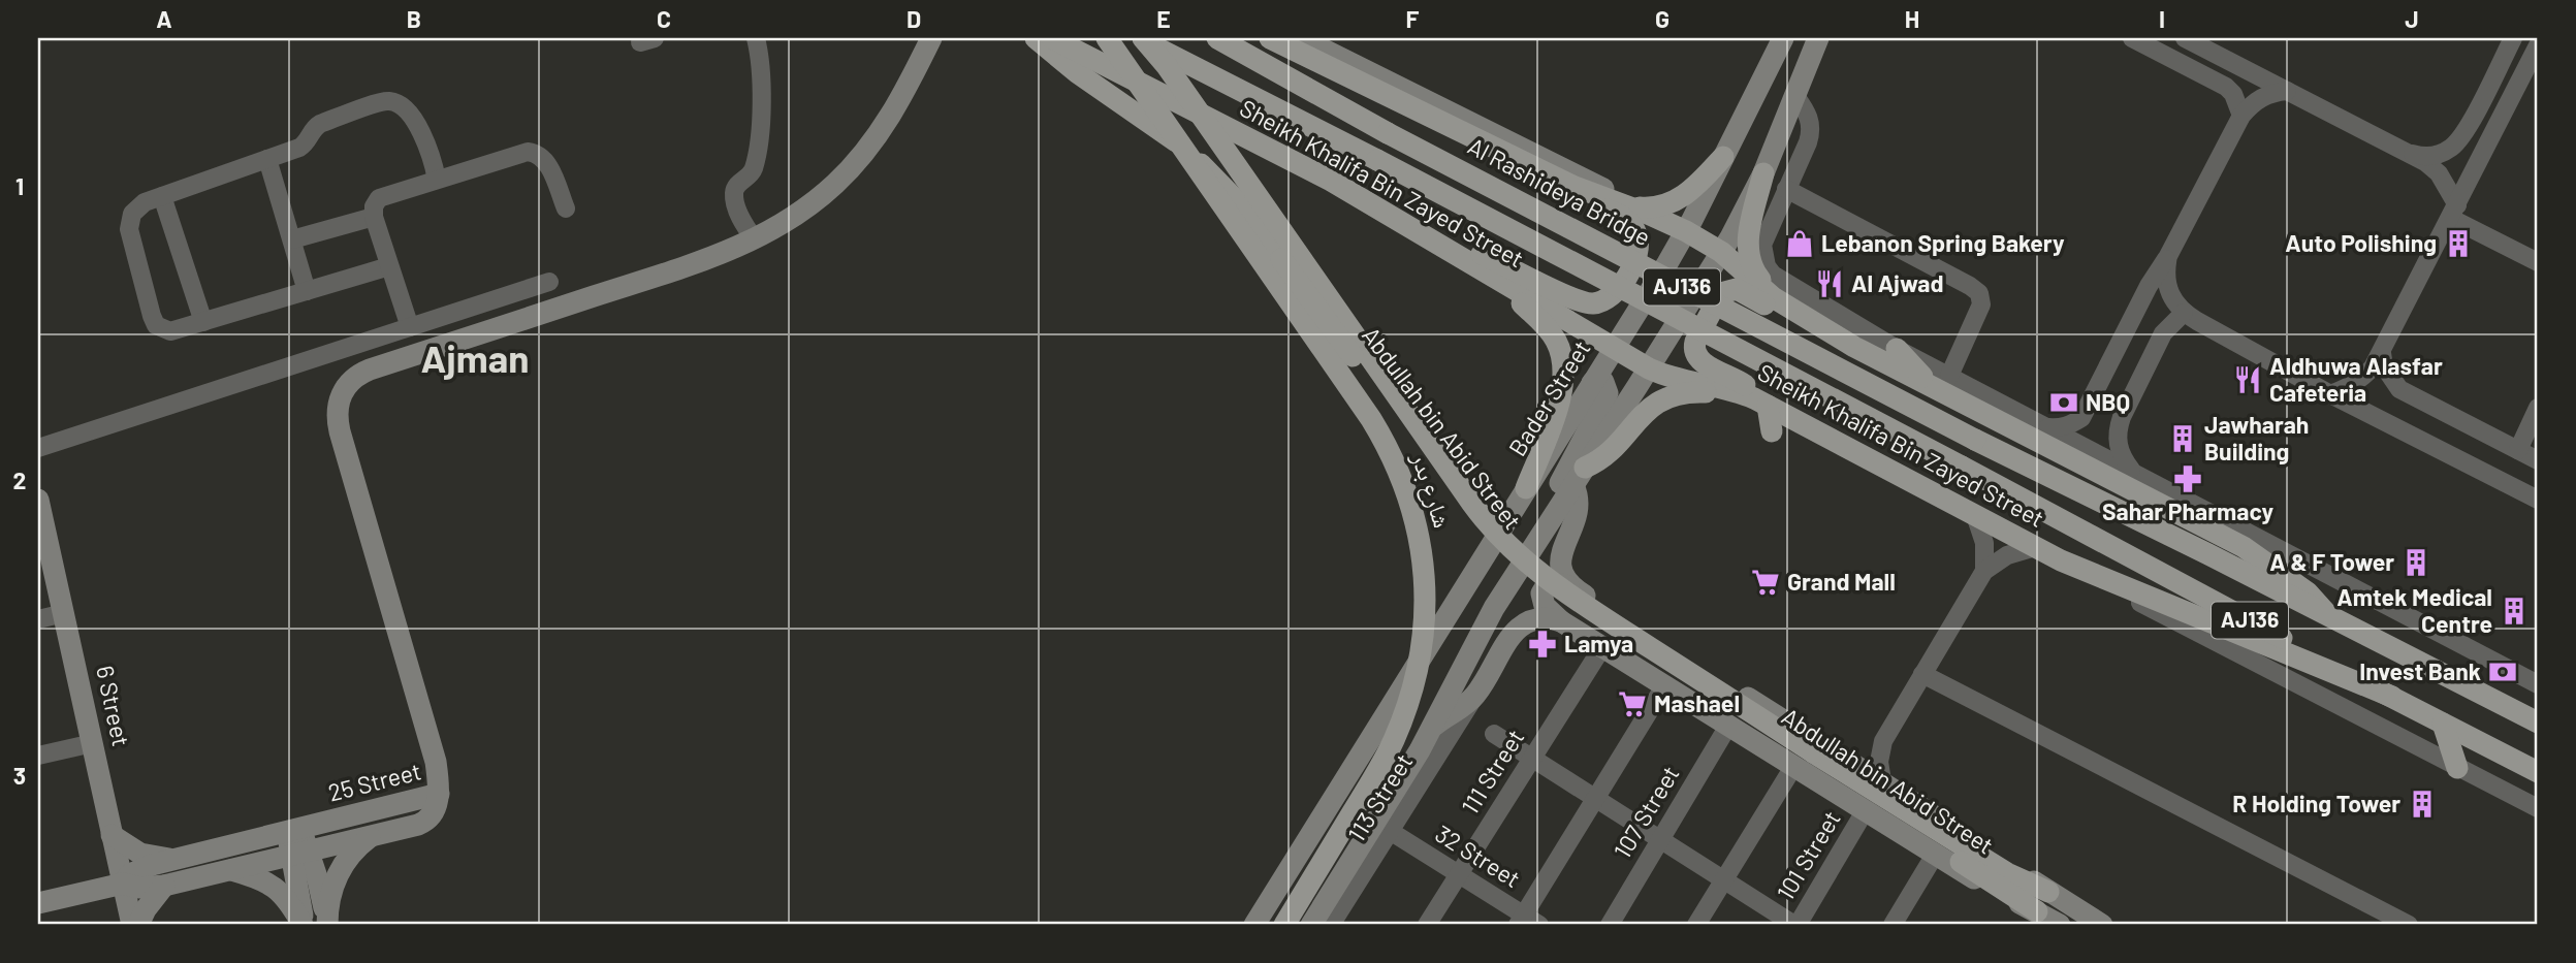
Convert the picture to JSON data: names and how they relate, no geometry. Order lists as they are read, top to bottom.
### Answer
{
  "streets": {
    "main road": [
      "Sheikh Khalifa Bin Zayed Street",
      "Al Rashideya Bridge",
      "AJ136",
      "Bader Street",
      "Abdullah bin Abid Street",
      "شارع بدر",
      "6 Street",
      "25 Street"
    ],
    "street": [
      "111 Street",
      "113 Street",
      "107 Street",
      "101 Street",
      "32 Street"
    ]
  },
  "crossings": [
    ["Sheikh Khalifa Bin Zayed Street", "Al Rashideya Bridge"],
    ["Sheikh Khalifa Bin Zayed Street", "Bader Street"],
    ["Abdullah bin Abid Street", "111 Street"],
    ["Abdullah bin Abid Street", "107 Street"],
    ["Abdullah bin Abid Street", "101 Street"],
    ["6 Street", "25 Street"],
    ["111 Street", "32 Street"],
    ["113 Street", "32 Street"]
  ],
  "districts": ["Ajman"],
  "places": {
    "shop": ["Lebanon Spring Bakery"],
    "building": [
      "Auto Polishing",
      "Jawharah Building",
      "A & F Tower",
      "Amtek Medical Centre",
      "R Holding Tower"
    ],
    "restaurant": ["Al Ajwad", "Aldhuwa Alasfar Cafeteria"],
    "bank": ["NBQ", "Invest Bank"],
    "pharmacy": ["Sahar Pharmacy", "Lamya"],
    "supermarket": ["Grand Mall", "Mashael"]
  },
  "grid": {
    "columns": [
      "A",
      "B",
      "C",
      "D",
      "E",
      "F",
      "G",
      "H",
      "I",
      "J"
    ],
    "rows": ["1", "2", "3"]
  }
}
